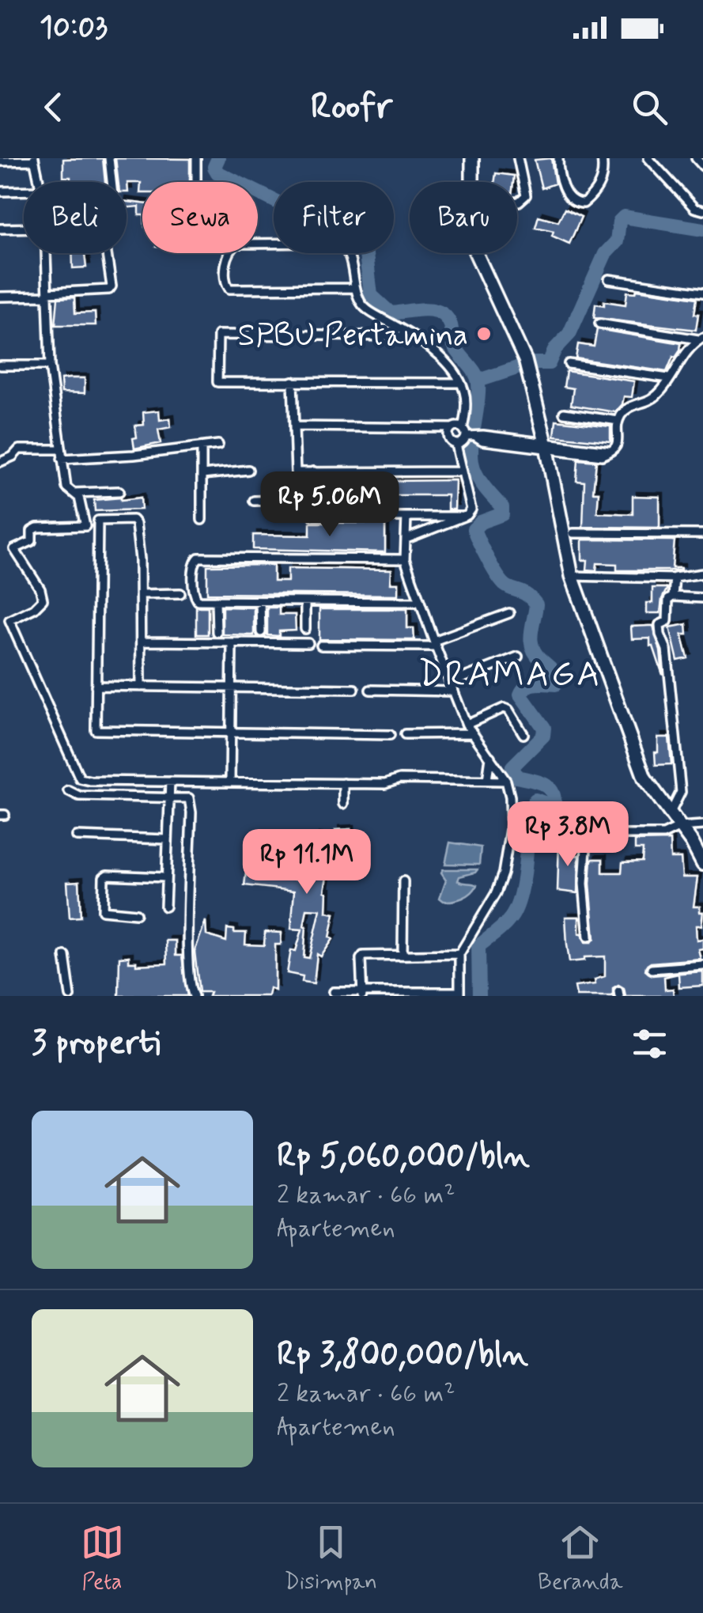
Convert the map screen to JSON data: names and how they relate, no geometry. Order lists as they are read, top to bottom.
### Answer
{
  "districts": ["DRAMAGA"],
  "places": ["SPBU Pertamina"],
  "page": {
    "status": "10:03",
    "header": "Roofr",
    "chip": [
      "Beli",
      "Sewa",
      "Filter",
      "Baru"
    ],
    "price": ["Rp 5.06M", "Rp 3.8M", "Rp 11.1M"],
    "heading": "3 properti",
    "list": [
      {
        "name": "Rp 5,060,000/bln",
        "note": "2 kamar · 66 m² · Apartemen"
      },
      {
        "name": "Rp 3,800,000/bln",
        "note": "2 kamar · 66 m² · Apartemen"
      }
    ],
    "tabs": ["Peta", "Disimpan", "Beranda"]
  }
}
